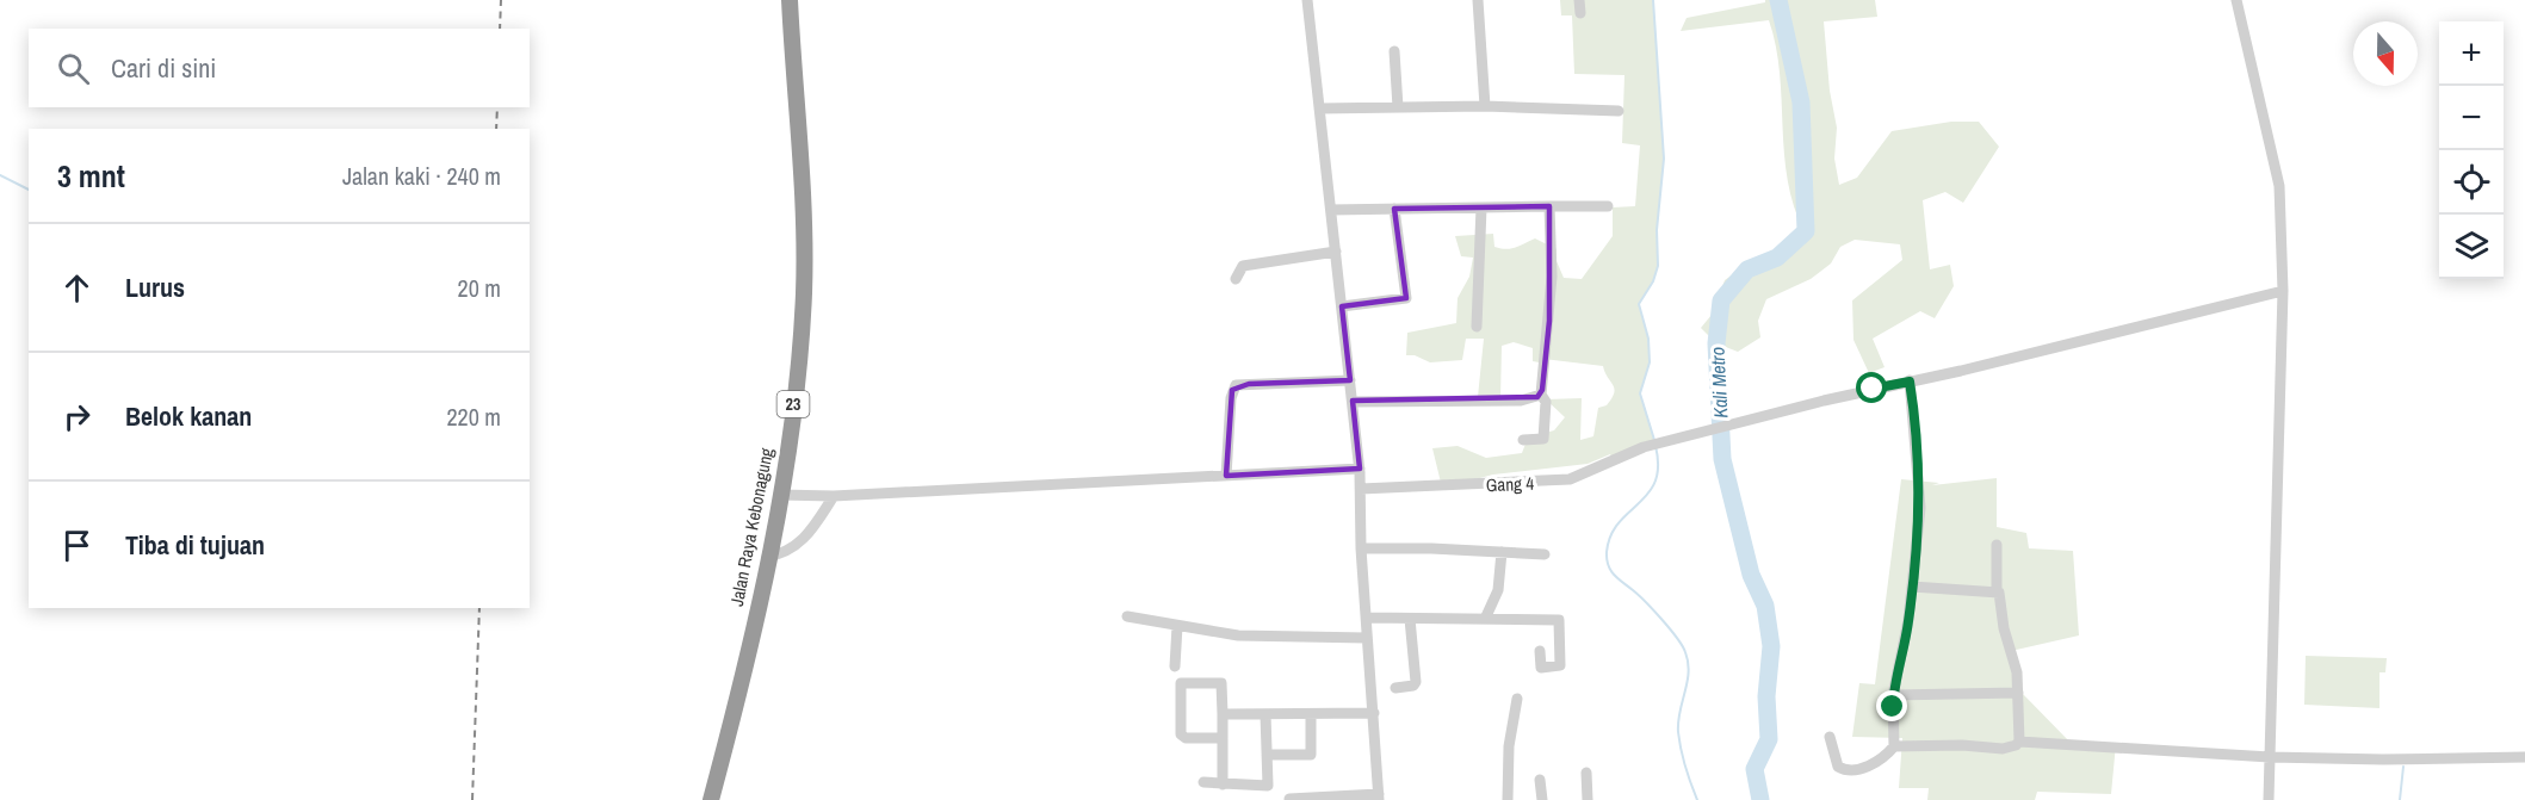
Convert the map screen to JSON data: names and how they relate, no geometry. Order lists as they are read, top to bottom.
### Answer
{
  "streets": {
    "highway": ["23", "Jalan Raya Kebonagung"],
    "street": ["Gang 4"]
  },
  "water": ["Kali Metro"],
  "north": "bottom",
  "page": {
    "map_buttons": ["+", "−"],
    "search": "Cari di sini",
    "heading": ["3 mnt", "Jalan kaki · 240 m"],
    "list": [
      ["Lurus", "20 m"],
      ["Belok kanan", "220 m"],
      "Tiba di tujuan"
    ]
  }
}
